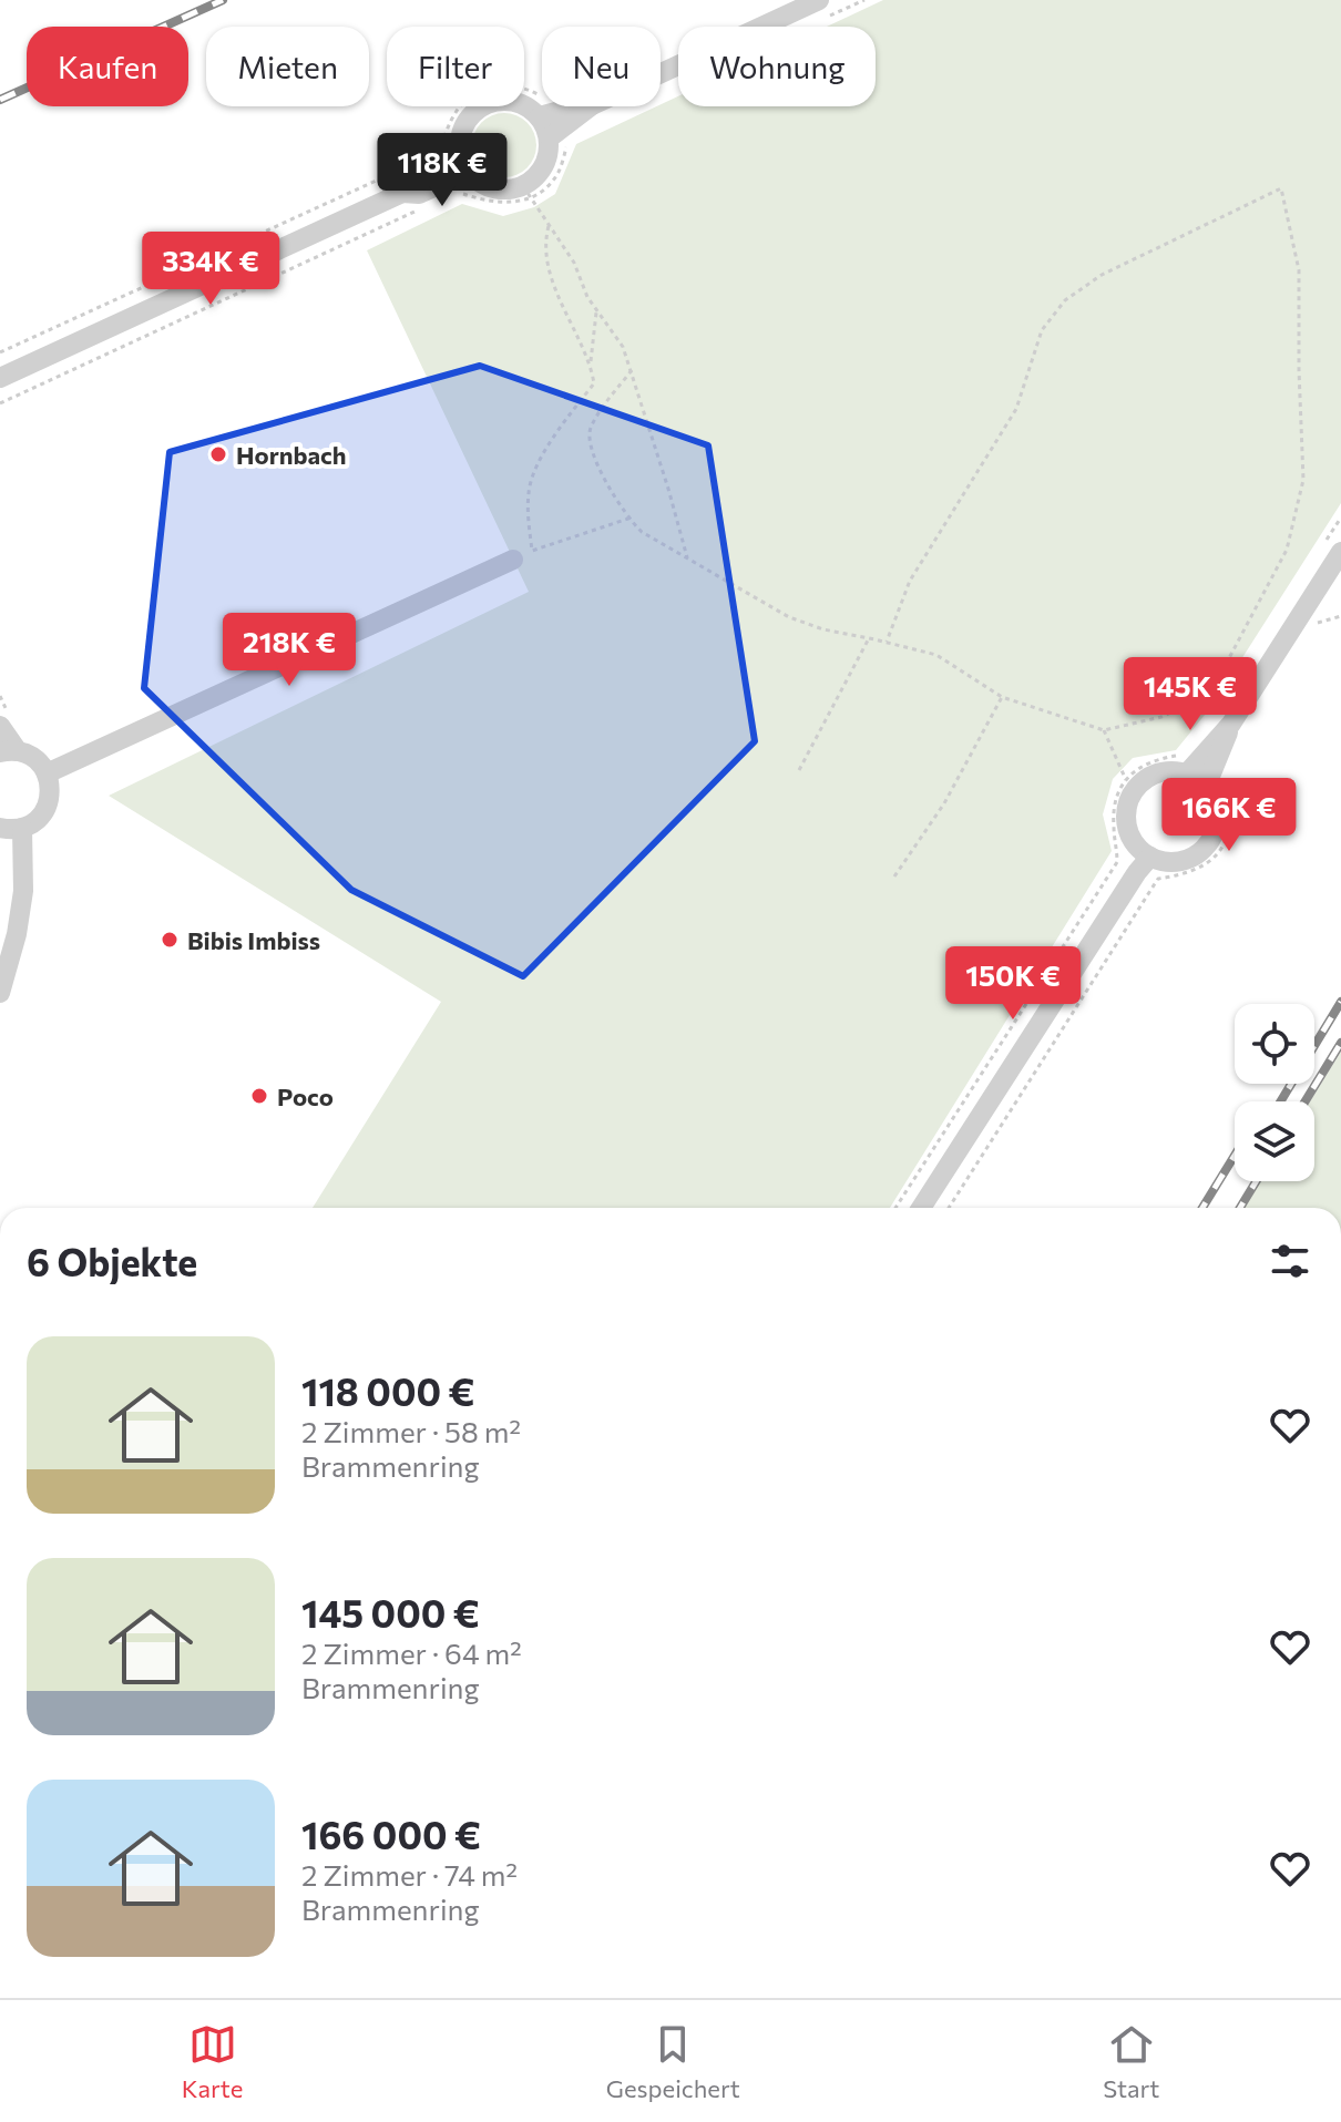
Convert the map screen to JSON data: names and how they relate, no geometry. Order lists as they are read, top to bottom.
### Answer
{
  "places": ["Hornbach", "Bibis Imbiss", "Poco"],
  "page": {
    "chip": [
      "Kaufen",
      "Mieten",
      "Filter",
      "Neu",
      "Wohnung"
    ],
    "price": [
      "118K €",
      "334K €",
      "218K €",
      "145K €",
      "166K €",
      "150K €"
    ],
    "heading": "6 Objekte",
    "list": [
      {
        "name": "118 000 €",
        "note": "2 Zimmer · 58 m² · Brammenring"
      },
      {
        "name": "145 000 €",
        "note": "2 Zimmer · 64 m² · Brammenring"
      },
      {
        "name": "166 000 €",
        "note": "2 Zimmer · 74 m² · Brammenring"
      }
    ],
    "tabs": ["Karte", "Gespeichert", "Start"]
  }
}
